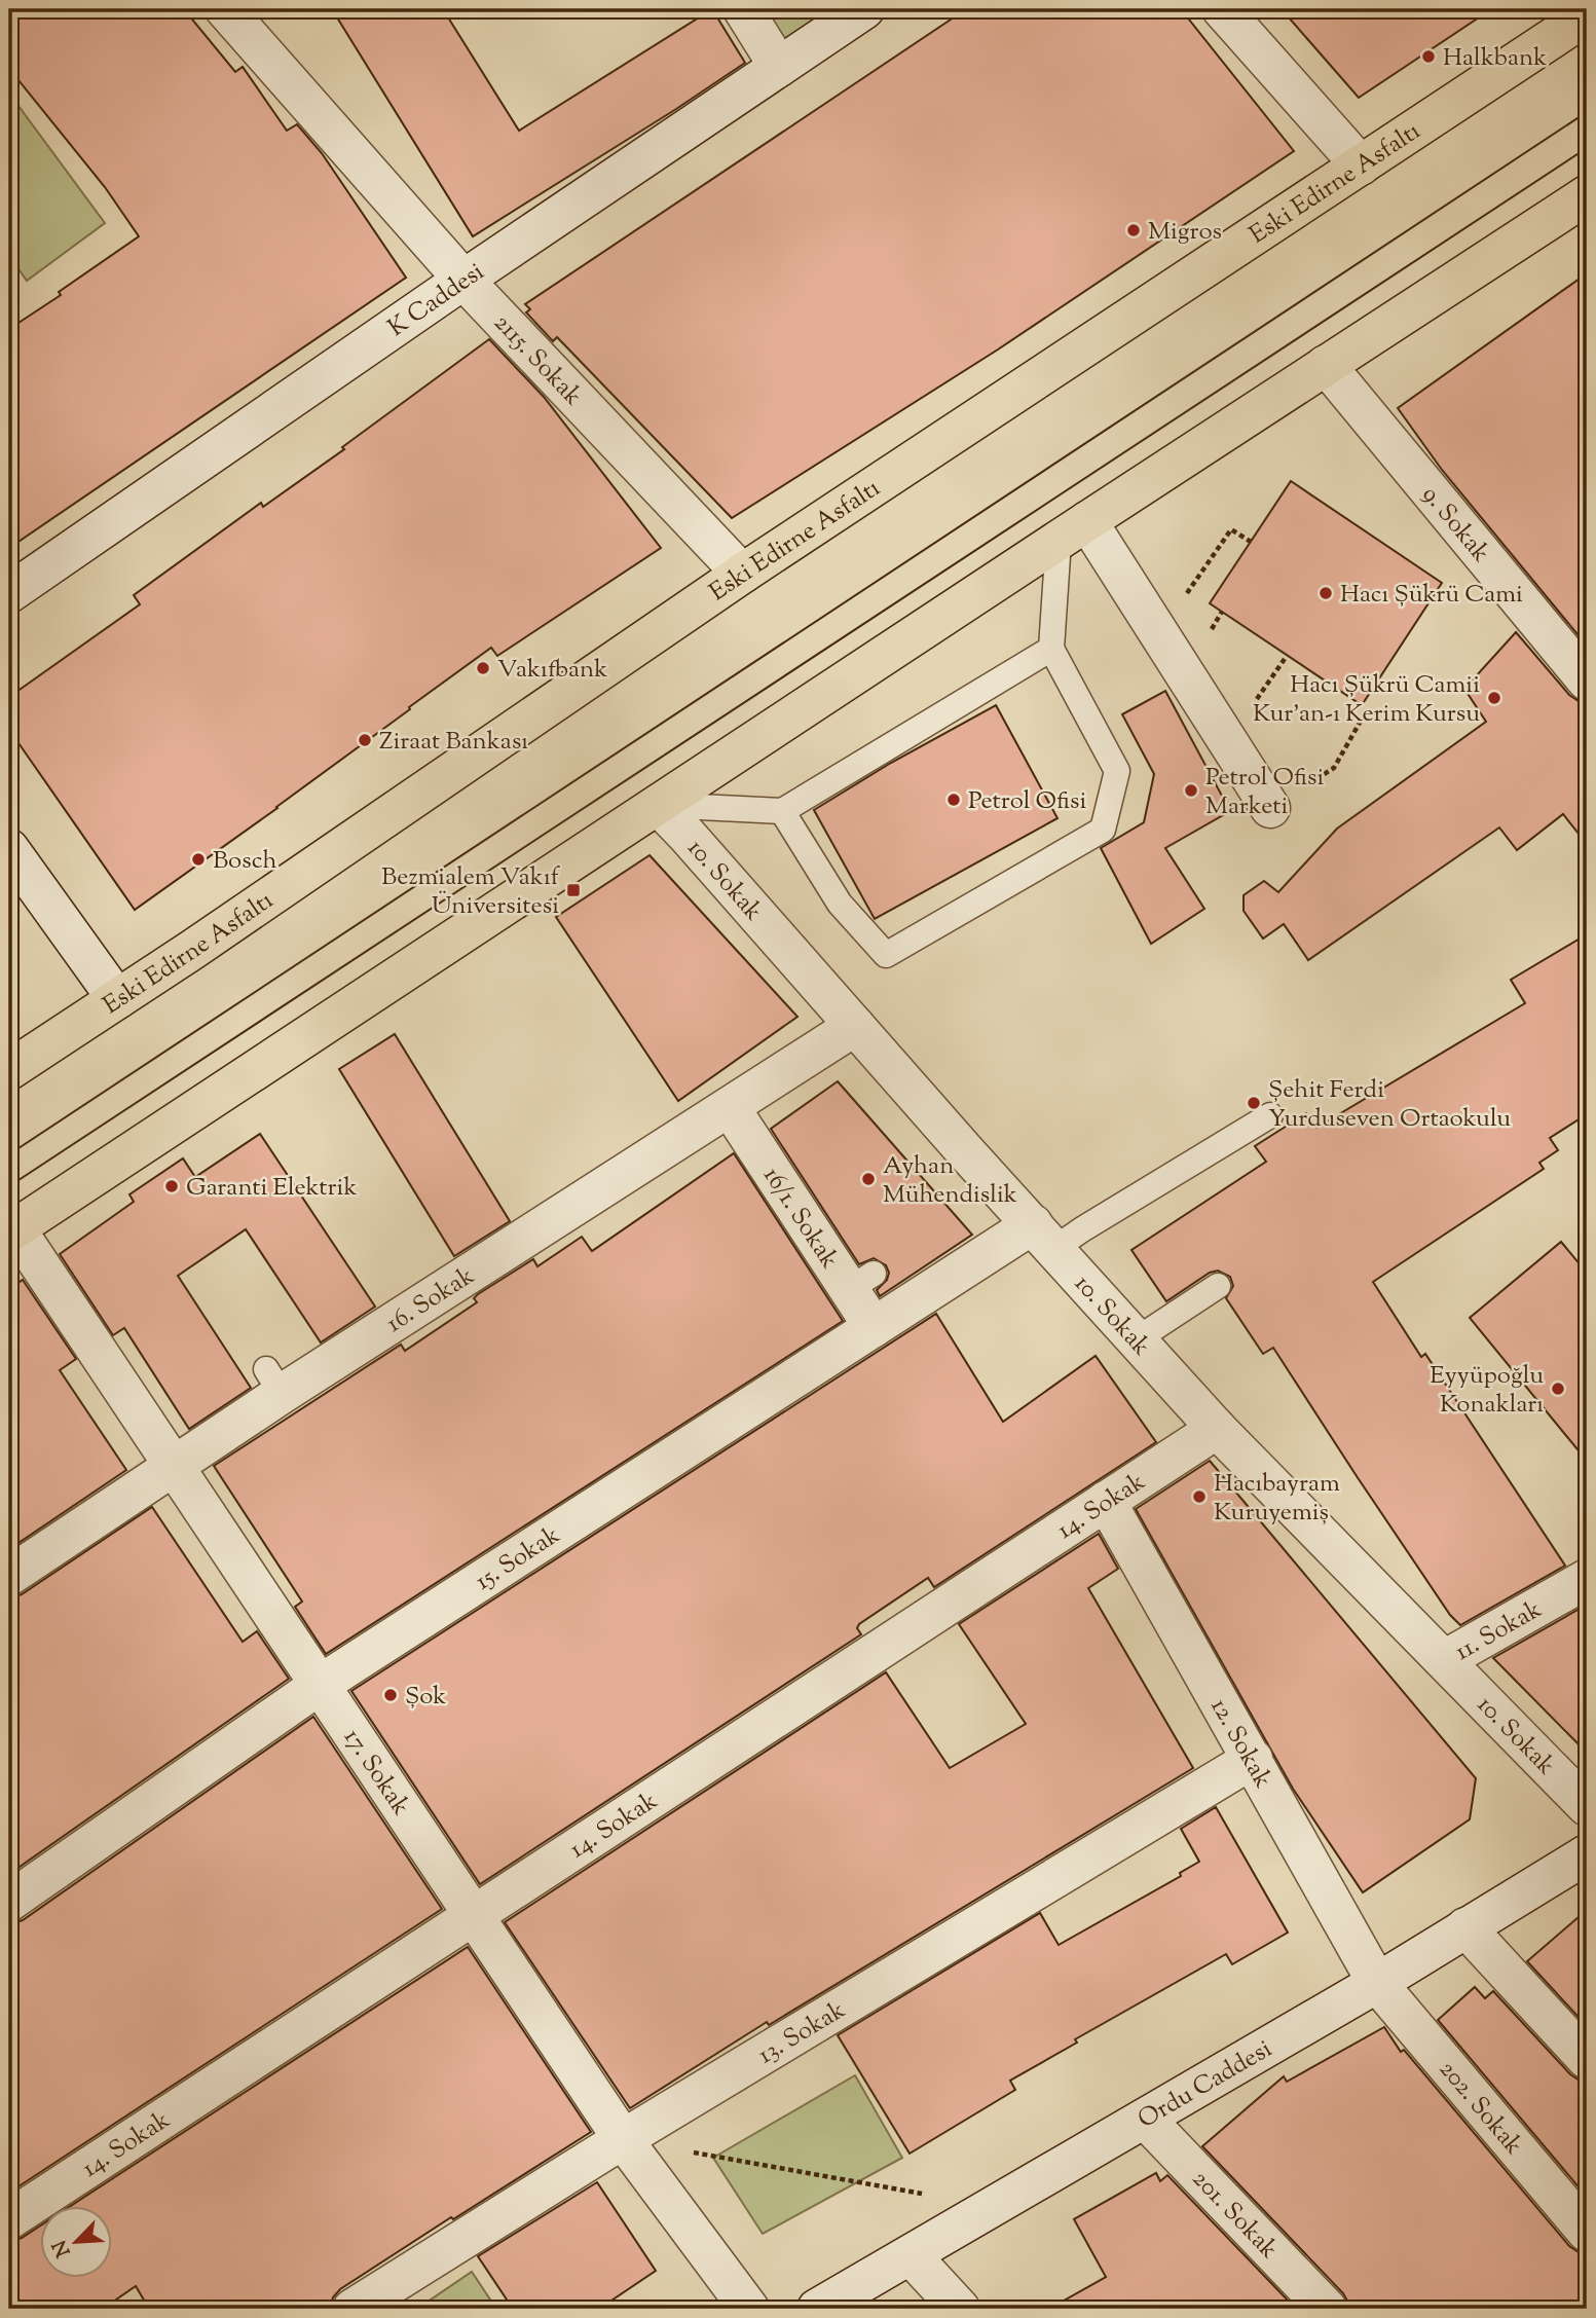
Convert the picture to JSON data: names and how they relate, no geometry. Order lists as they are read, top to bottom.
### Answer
{
  "streets": {
    "main road": ["Eski Edirne Asfaltı"],
    "street": [
      "K Caddesi",
      "2115. Sokak",
      "9. Sokak",
      "10. Sokak",
      "16/1. Sokak",
      "16. Sokak",
      "14. Sokak",
      "15. Sokak",
      "11. Sokak",
      "12. Sokak",
      "17. Sokak",
      "13. Sokak",
      "Ordu Caddesi",
      "202. Sokak",
      "201. Sokak"
    ]
  },
  "crossings": [
    ["Eski Edirne Asfaltı", "2115. Sokak"],
    ["K Caddesi", "2115. Sokak"],
    ["10. Sokak", "16. Sokak"],
    ["10. Sokak", "14. Sokak"],
    ["10. Sokak", "15. Sokak"],
    ["10. Sokak", "11. Sokak"],
    ["16/1. Sokak", "16. Sokak"],
    ["16/1. Sokak", "15. Sokak"],
    ["16. Sokak", "17. Sokak"],
    ["14. Sokak", "12. Sokak"],
    ["14. Sokak", "17. Sokak"],
    ["15. Sokak", "17. Sokak"],
    ["12. Sokak", "13. Sokak"],
    ["12. Sokak", "Ordu Caddesi"],
    ["12. Sokak", "202. Sokak"],
    ["17. Sokak", "13. Sokak"],
    ["Ordu Caddesi", "202. Sokak"],
    ["Ordu Caddesi", "201. Sokak"]
  ],
  "places": {
    "other": [
      "Halkbank",
      "Migros",
      "Hacı Şükrü Cami",
      "Vakıfbank",
      "Hacı Şükrü Camii Kur'an-ı Kerim Kursu",
      "Ziraat Bankası",
      "Petrol Ofisi Marketi",
      "Petrol Ofisi",
      "Bosch",
      "Şehit Ferdi Yurduseven Ortaokulu",
      "Ayhan Mühendislik",
      "Garanti Elektrik",
      "Eyyüpoğlu Konakları",
      "Hacıbayram Kuruyemiş",
      "Şok"
    ],
    "transit": ["Bezmialem Vakıf Üniversitesi"]
  },
  "north": "bottom left"
}
